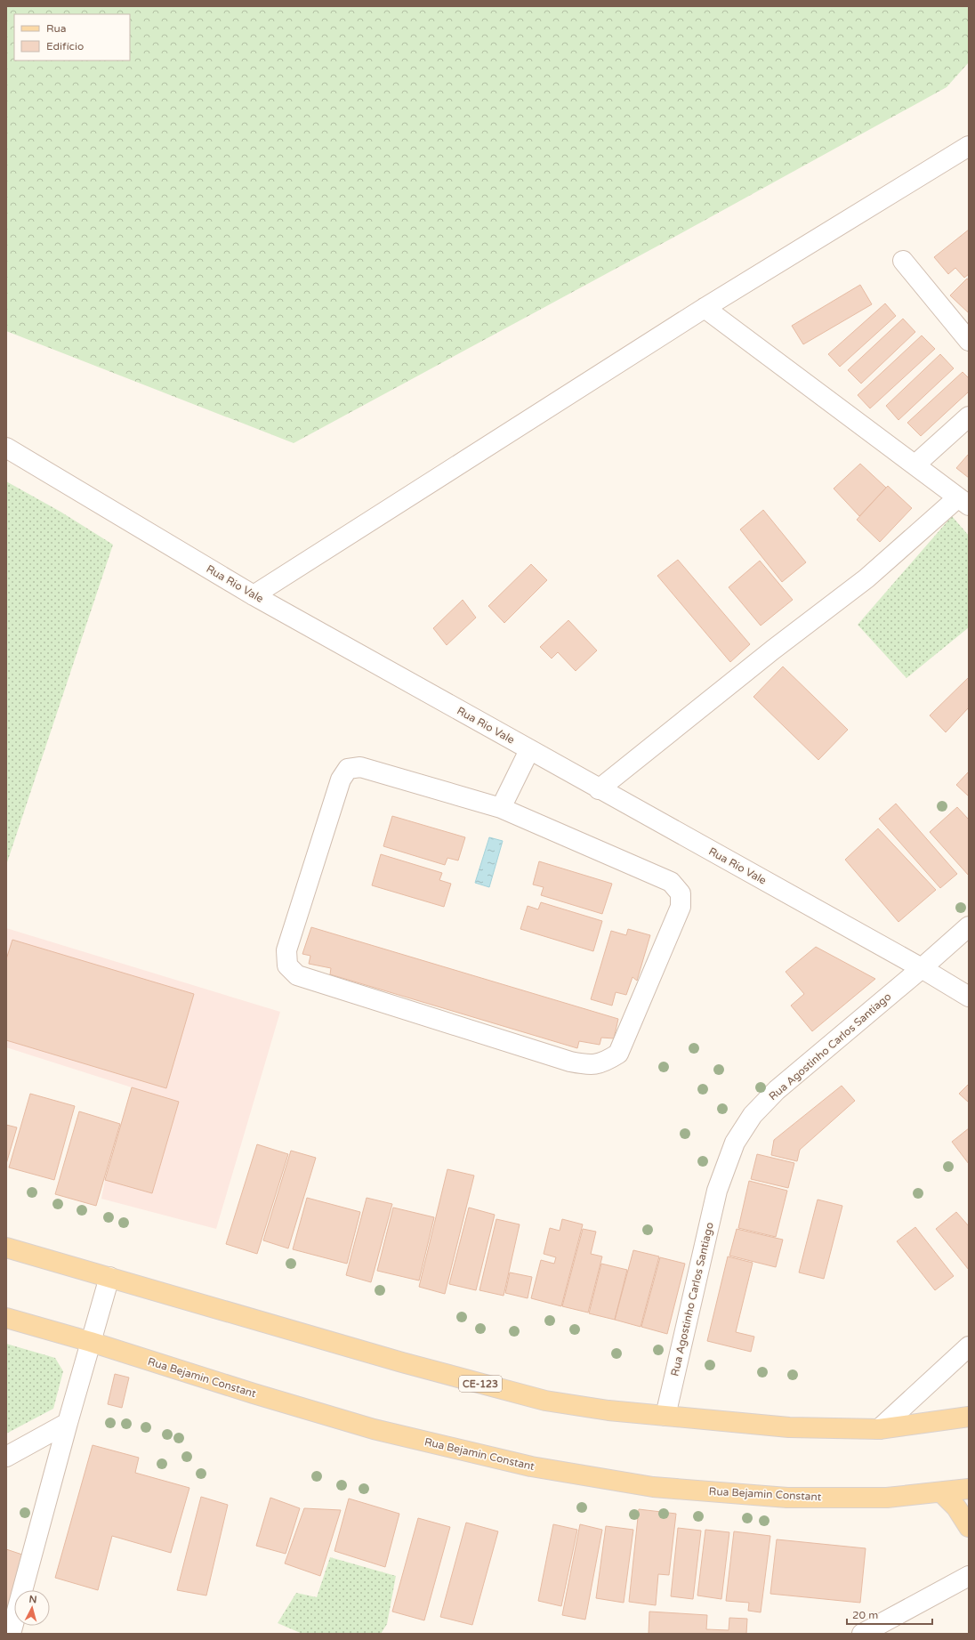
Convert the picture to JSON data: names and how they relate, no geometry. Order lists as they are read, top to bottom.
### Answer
{
  "streets": {
    "main road": ["Rua Bejamin Constant", "CE-123"],
    "street": ["Rua Rio Vale", "Rua Agostinho Carlos Santiago"]
  },
  "crossings": [
    ["Rua Rio Vale", "Rua Agostinho Carlos Santiago"],
    ["Rua Agostinho Carlos Santiago", "CE-123"]
  ],
  "legend": ["Rua", "Edifício"],
  "scale_bar": "20 m",
  "north": "top"
}
